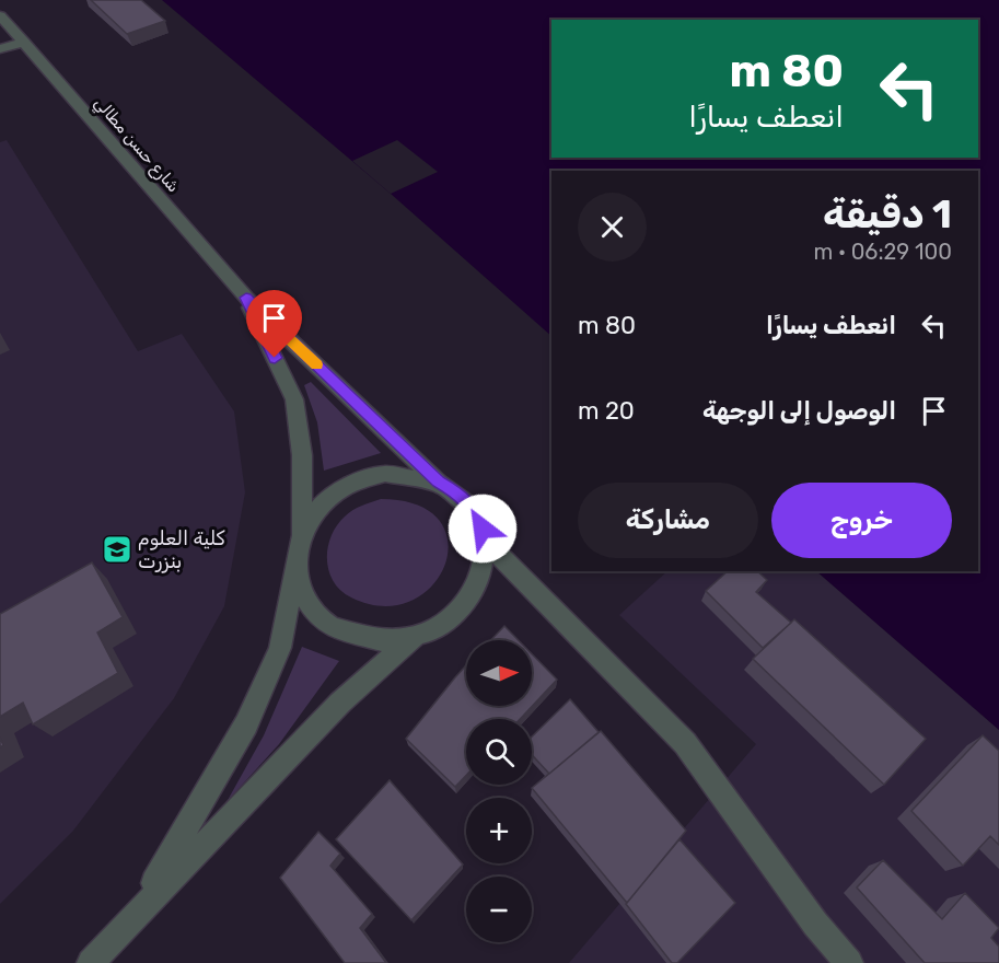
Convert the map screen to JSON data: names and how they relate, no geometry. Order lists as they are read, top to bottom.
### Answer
{
  "streets": {
    "street": ["شارع حسن مطالي"]
  },
  "places": {
    "school or university": ["كلية العلوم بنزرت"]
  },
  "north": "right",
  "page": {
    "turn": ["80 m", "انعطف يسارًا"],
    "heading": ["1 دقيقة", "100 m · 06:29"],
    "list": [
      {
        "name": "انعطف يسارًا",
        "value": "80 m"
      },
      {
        "name": "الوصول إلى الوجهة",
        "value": "20 m"
      }
    ],
    "buttons": ["خروج", "مشاركة"],
    "map_buttons": ["+", "−"]
  }
}
